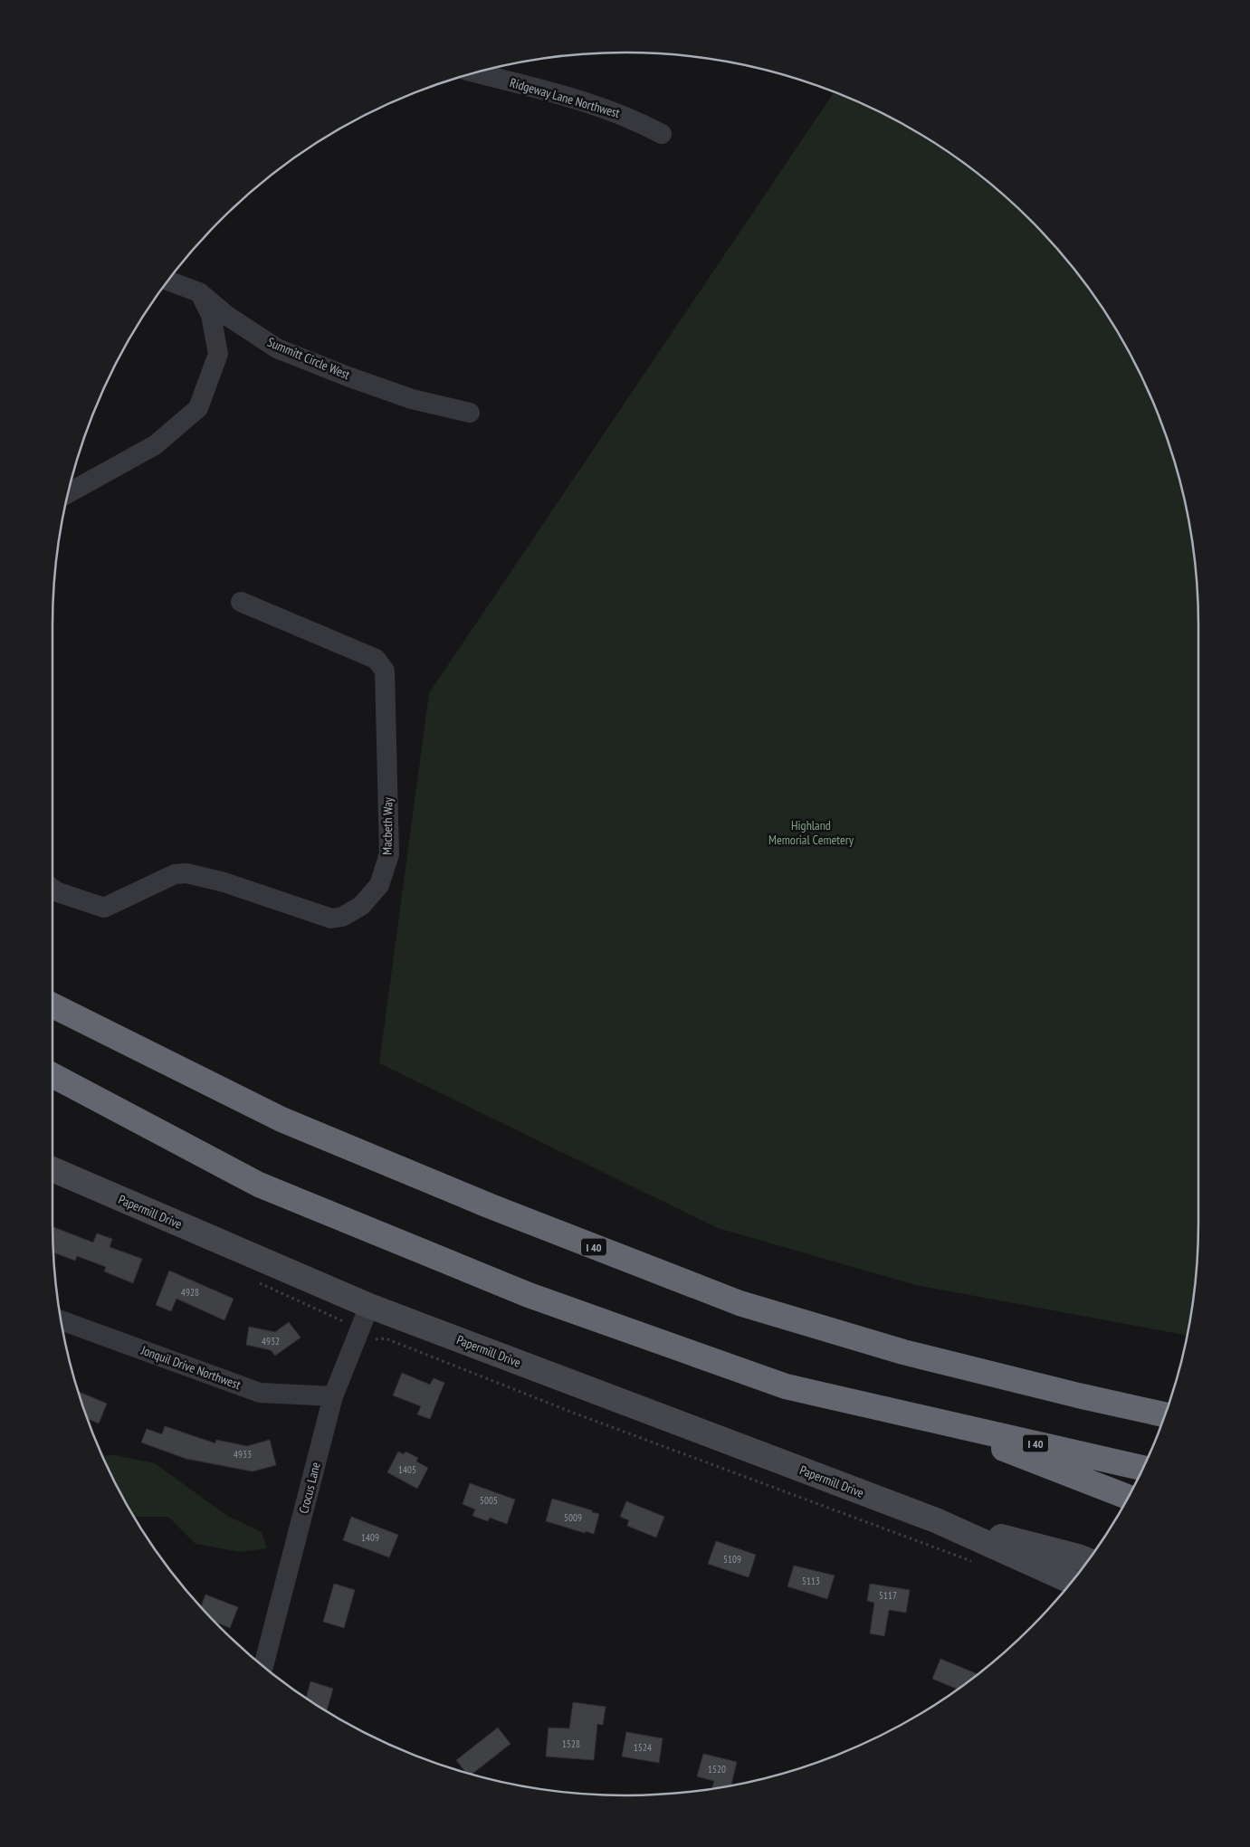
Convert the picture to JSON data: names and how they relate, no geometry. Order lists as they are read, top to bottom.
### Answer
{
  "streets": {
    "highway": ["I 40"],
    "main road": ["Papermill Drive"],
    "street": [
      "Ridgeway Lane Northwest",
      "Summitt Circle West",
      "Macbeth Way",
      "Jonquil Drive Northwest",
      "Crocus Lane"
    ]
  },
  "crossings": [
    ["Papermill Drive", "Crocus Lane"],
    ["Jonquil Drive Northwest", "Crocus Lane"]
  ],
  "parks": ["Highland Memorial Cemetery"],
  "house_numbers": [
    "4928",
    "4932",
    "4933",
    "1405",
    "5005",
    "5009",
    "1409",
    "5109",
    "5113",
    "5117",
    "1528",
    "1524",
    "1520"
  ]
}
